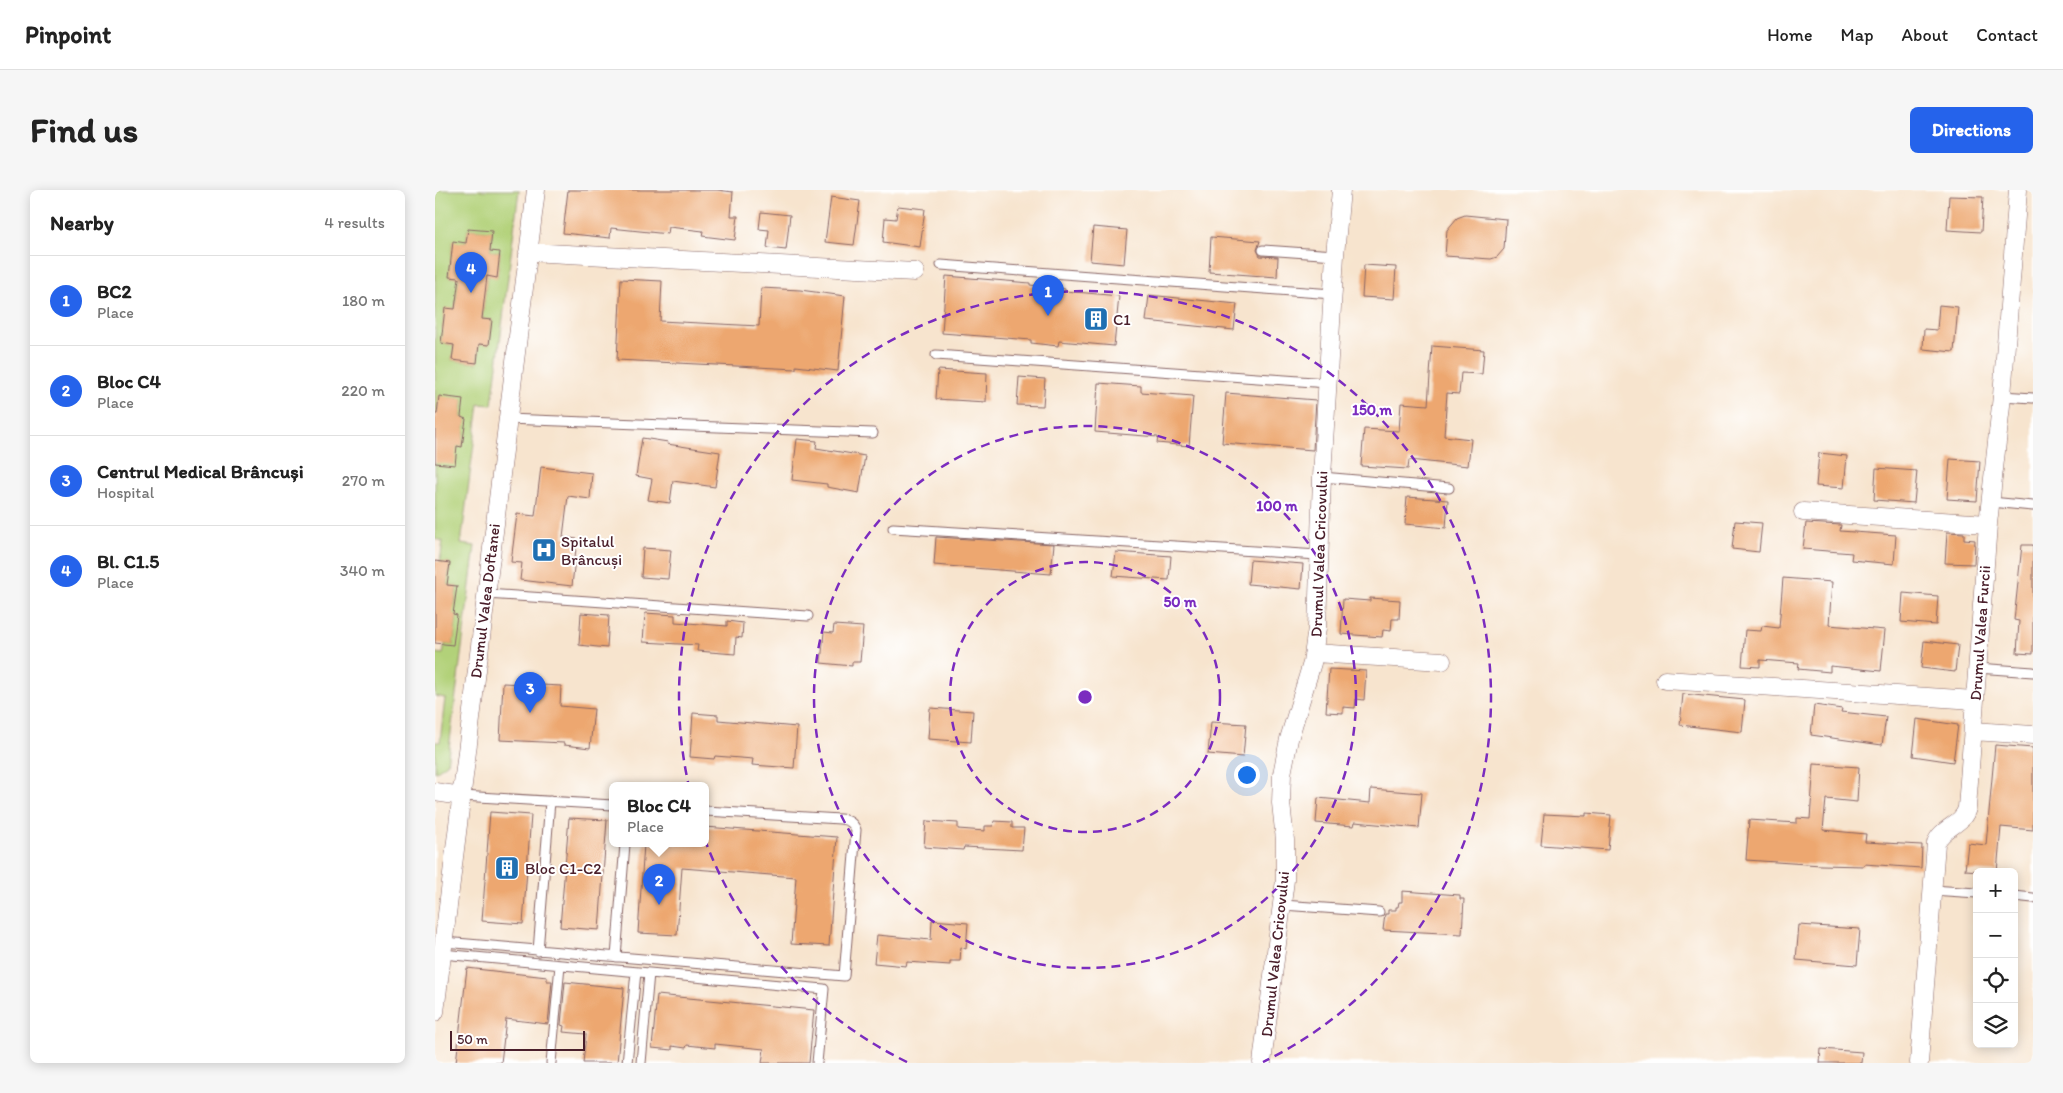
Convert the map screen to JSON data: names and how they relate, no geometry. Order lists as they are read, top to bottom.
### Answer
{
  "streets": {
    "street": ["Drumul Valea Cricovului", "Drumul Valea Doftanei", "Drumul Valea Furcii"]
  },
  "places": {
    "building": ["C1", "Bloc C1-C2"],
    "hospital": ["Spitalul Brâncuși"]
  },
  "scale_bar": "50 m",
  "page": {
    "header": "Pinpoint",
    "nav": [
      "Home",
      "Map",
      "About",
      "Contact"
    ],
    "buttons": "Directions",
    "title": "Find us",
    "heading": ["Nearby", "4 results"],
    "pins": [
      "4",
      "1",
      "3",
      "2"
    ],
    "list": [
      {
        "mark": "1",
        "name": "BC2",
        "note": "Place",
        "value": "180 m"
      },
      {
        "mark": "2",
        "name": "Bloc C4",
        "note": "Place",
        "value": "220 m"
      },
      {
        "mark": "3",
        "name": "Centrul Medical Brâncuși",
        "note": "Hospital",
        "value": "270 m"
      },
      {
        "mark": "4",
        "name": "Bl. C1.5",
        "note": "Place",
        "value": "340 m"
      }
    ],
    "popup": ["Bloc C4", "Place"],
    "map_buttons": ["+", "−"],
    "scale": "50 m"
  },
  "rings": ["150 m", "100 m", "50 m"]
}
